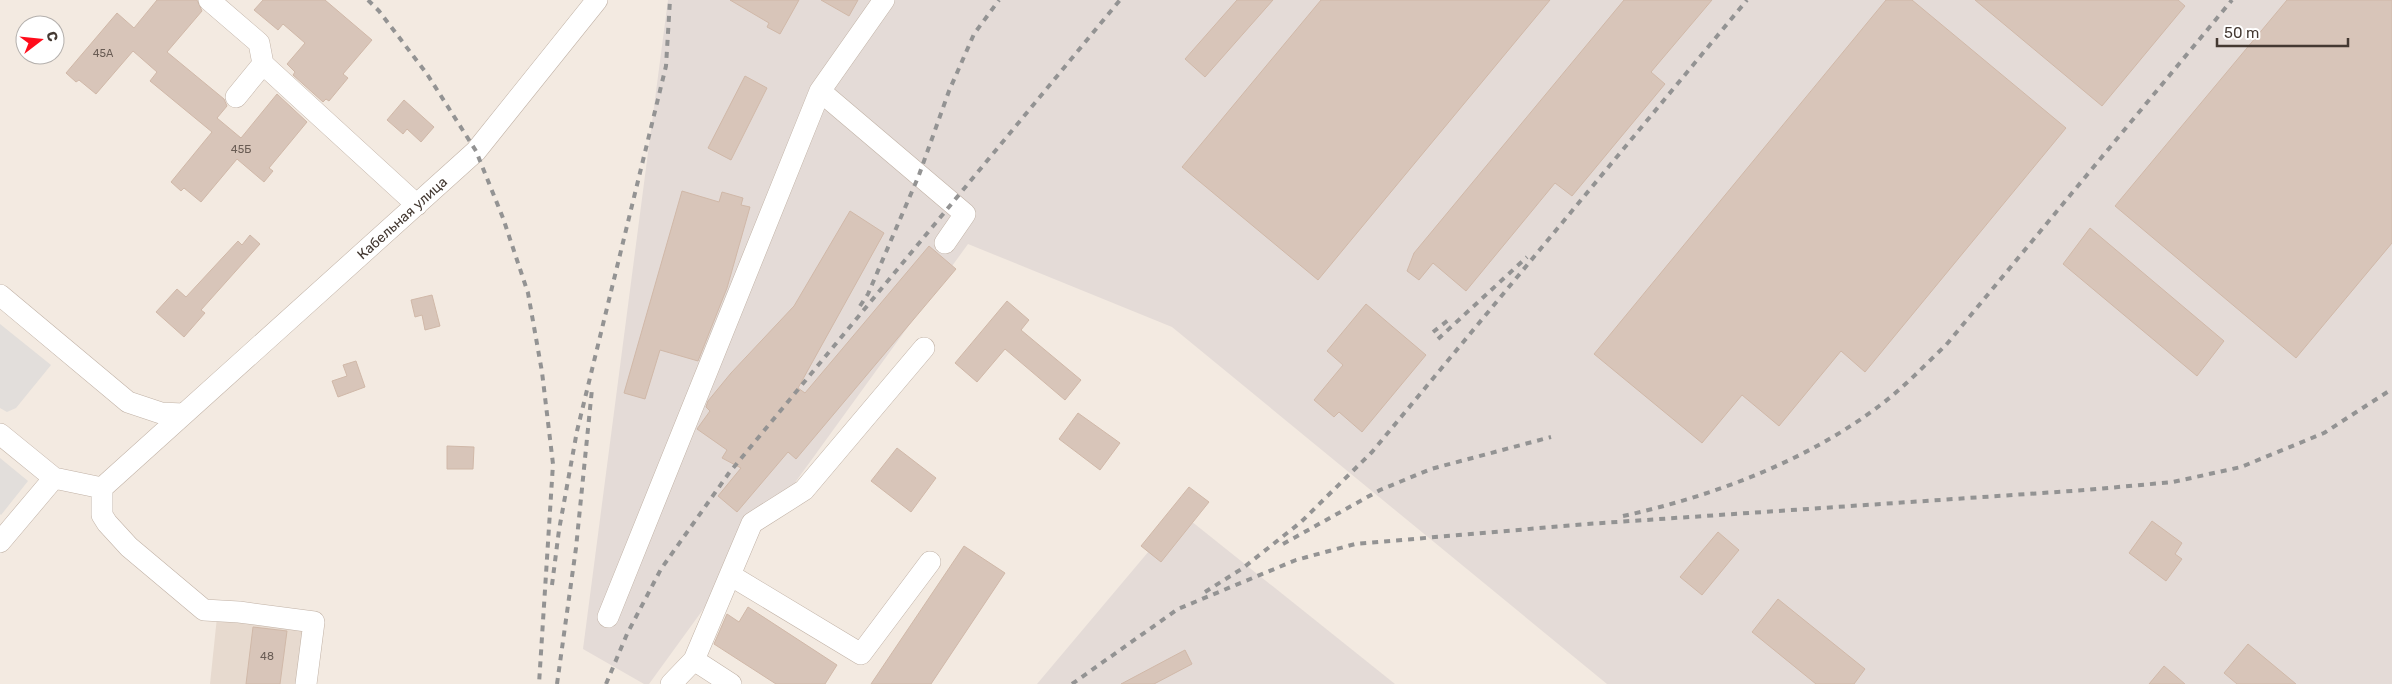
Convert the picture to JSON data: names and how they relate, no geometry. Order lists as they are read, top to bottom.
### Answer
{
  "streets": {
    "street": ["Кабельная улица"]
  },
  "house_numbers": ["45А", "45Б", "48"],
  "scale_bar": "50 m",
  "north": "right"
}
